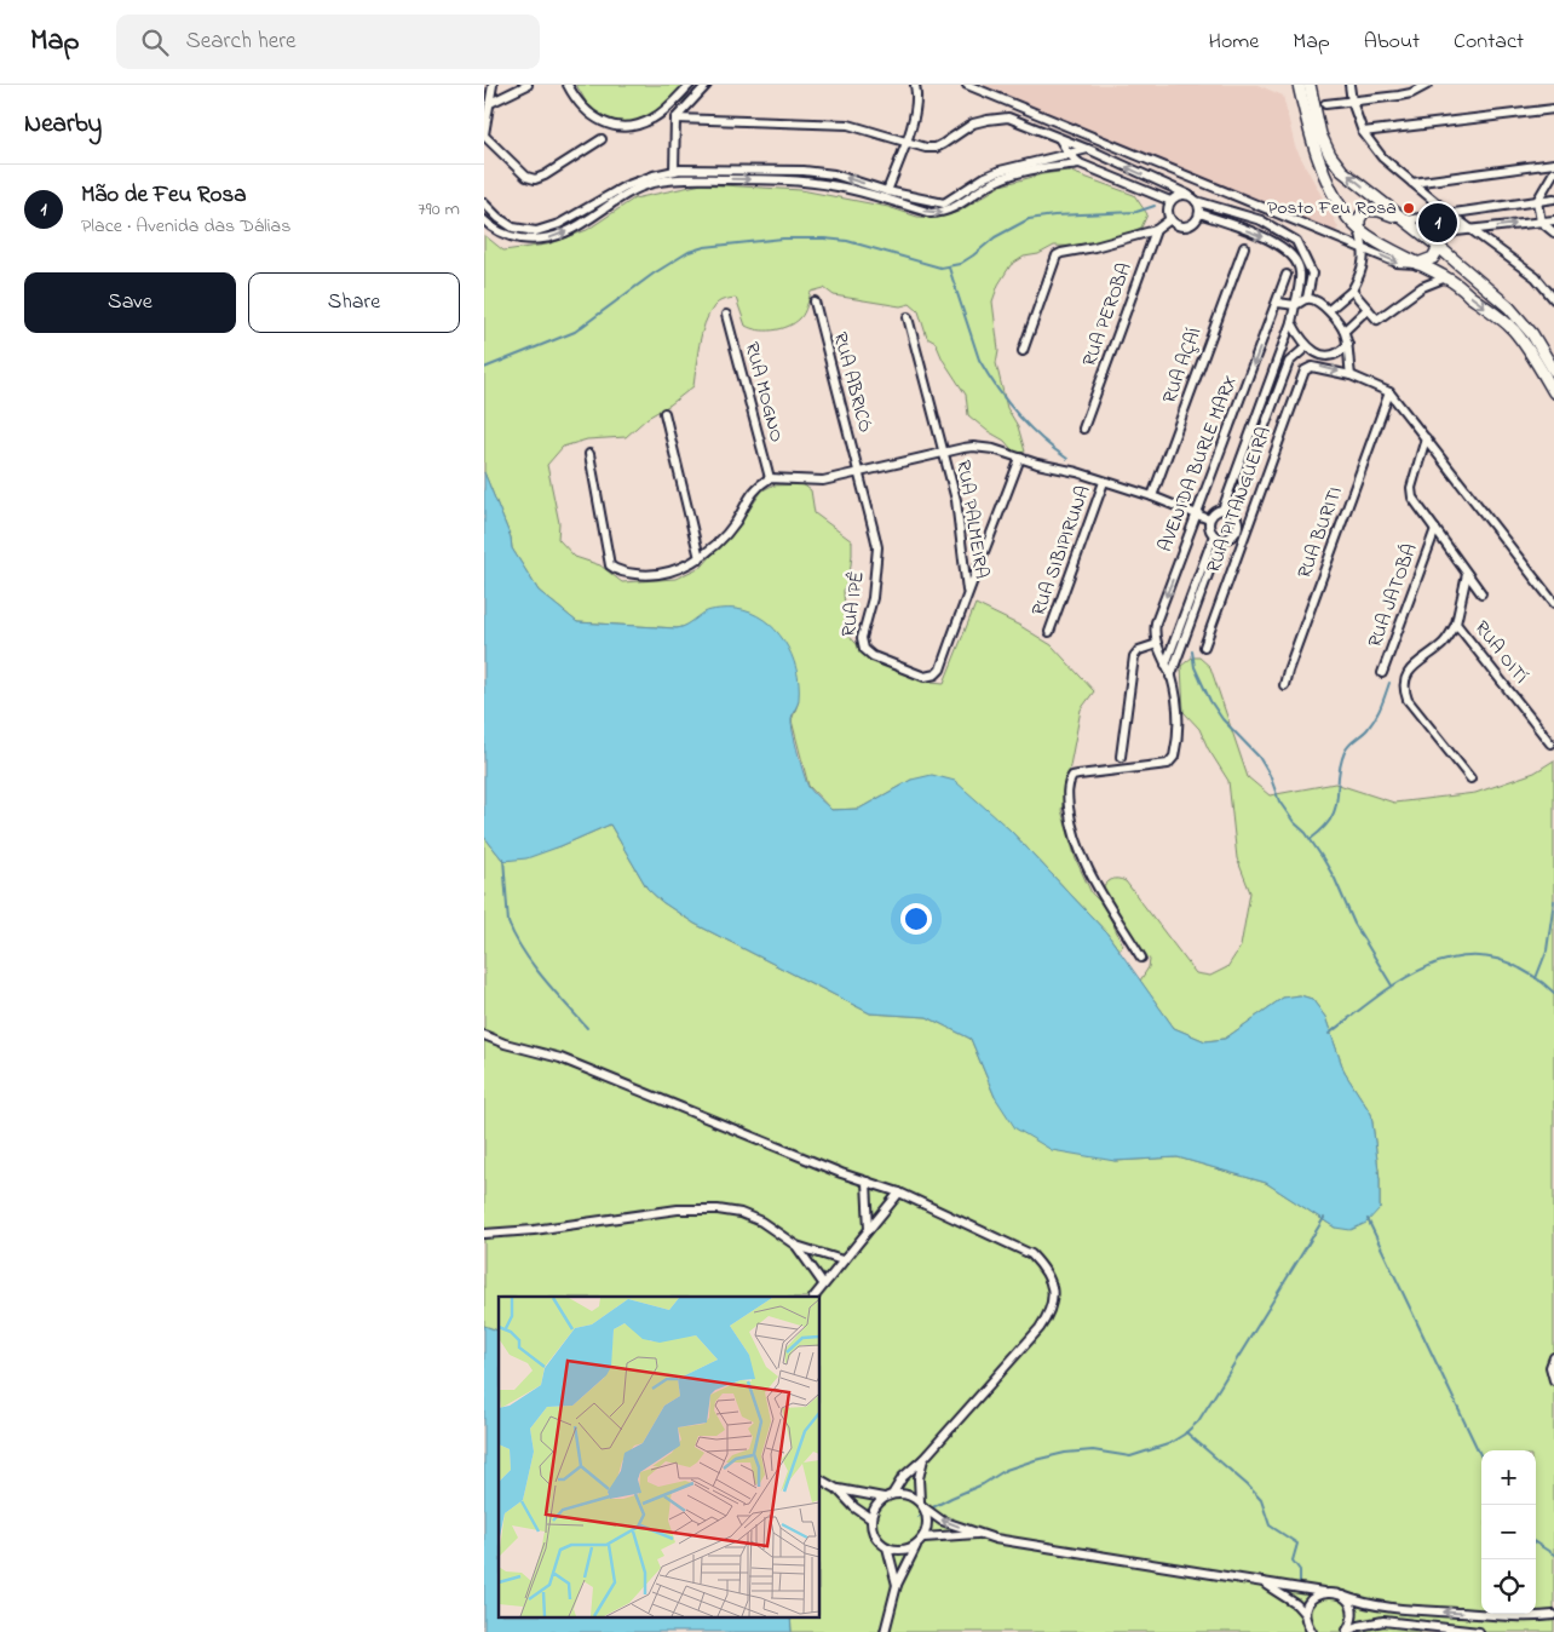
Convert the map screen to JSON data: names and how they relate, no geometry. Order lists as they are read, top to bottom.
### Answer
{
  "streets": {
    "street": [
      "RUA PEROBA",
      "RUA AÇAÍ",
      "RUA ABRICÓ",
      "RUA MOGNO",
      "AVENIDA BURLE MARX",
      "RUA PITANGUEIRA",
      "RUA PALMEIRA",
      "RUA BURITI",
      "RUA SIBIPIRUNA",
      "RUA JATOBÁ",
      "RUA IPÊ",
      "RUA OITÍ"
    ]
  },
  "crossings": [
    ["RUA ABRICÓ", "RUA IPÊ"],
    ["RUA PALMEIRA", "RUA IPÊ"]
  ],
  "places": ["Posto Feu Rosa"],
  "page": {
    "header": "Map",
    "search": "Search here",
    "nav": [
      "Home",
      "Map",
      "About",
      "Contact"
    ],
    "heading": "Nearby",
    "list": [
      {
        "mark": "1",
        "name": "Mão de Feu Rosa",
        "note": "Place · Avenida das Dálias",
        "value": "790 m"
      }
    ],
    "pins": "1",
    "buttons": ["Save", "Share"],
    "map_buttons": ["+", "−"]
  }
}
